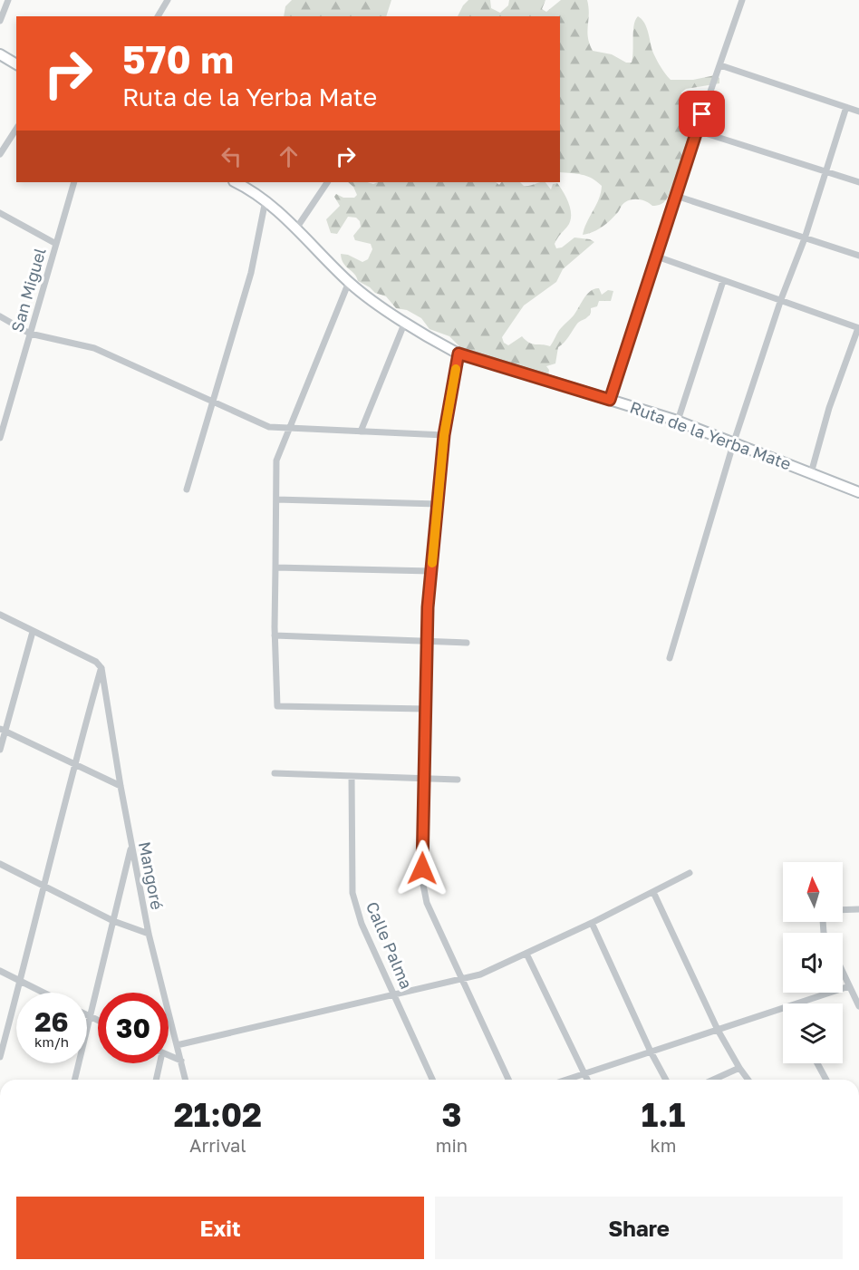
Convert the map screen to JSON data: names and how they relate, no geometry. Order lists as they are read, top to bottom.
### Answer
{
  "streets": {
    "main road": ["Ruta de la Yerba Mate"],
    "street": ["San Miguel", "Mangoré", "Calle Palma"]
  },
  "north": "top",
  "page": {
    "turn": ["570 m", "Ruta de la Yerba Mate"],
    "speed": "26 km/h",
    "limit": "30",
    "eta": [
      "21:02",
      "Arrival",
      "3",
      "min",
      "1.1",
      "km"
    ],
    "buttons": ["Exit", "Share"]
  }
}
